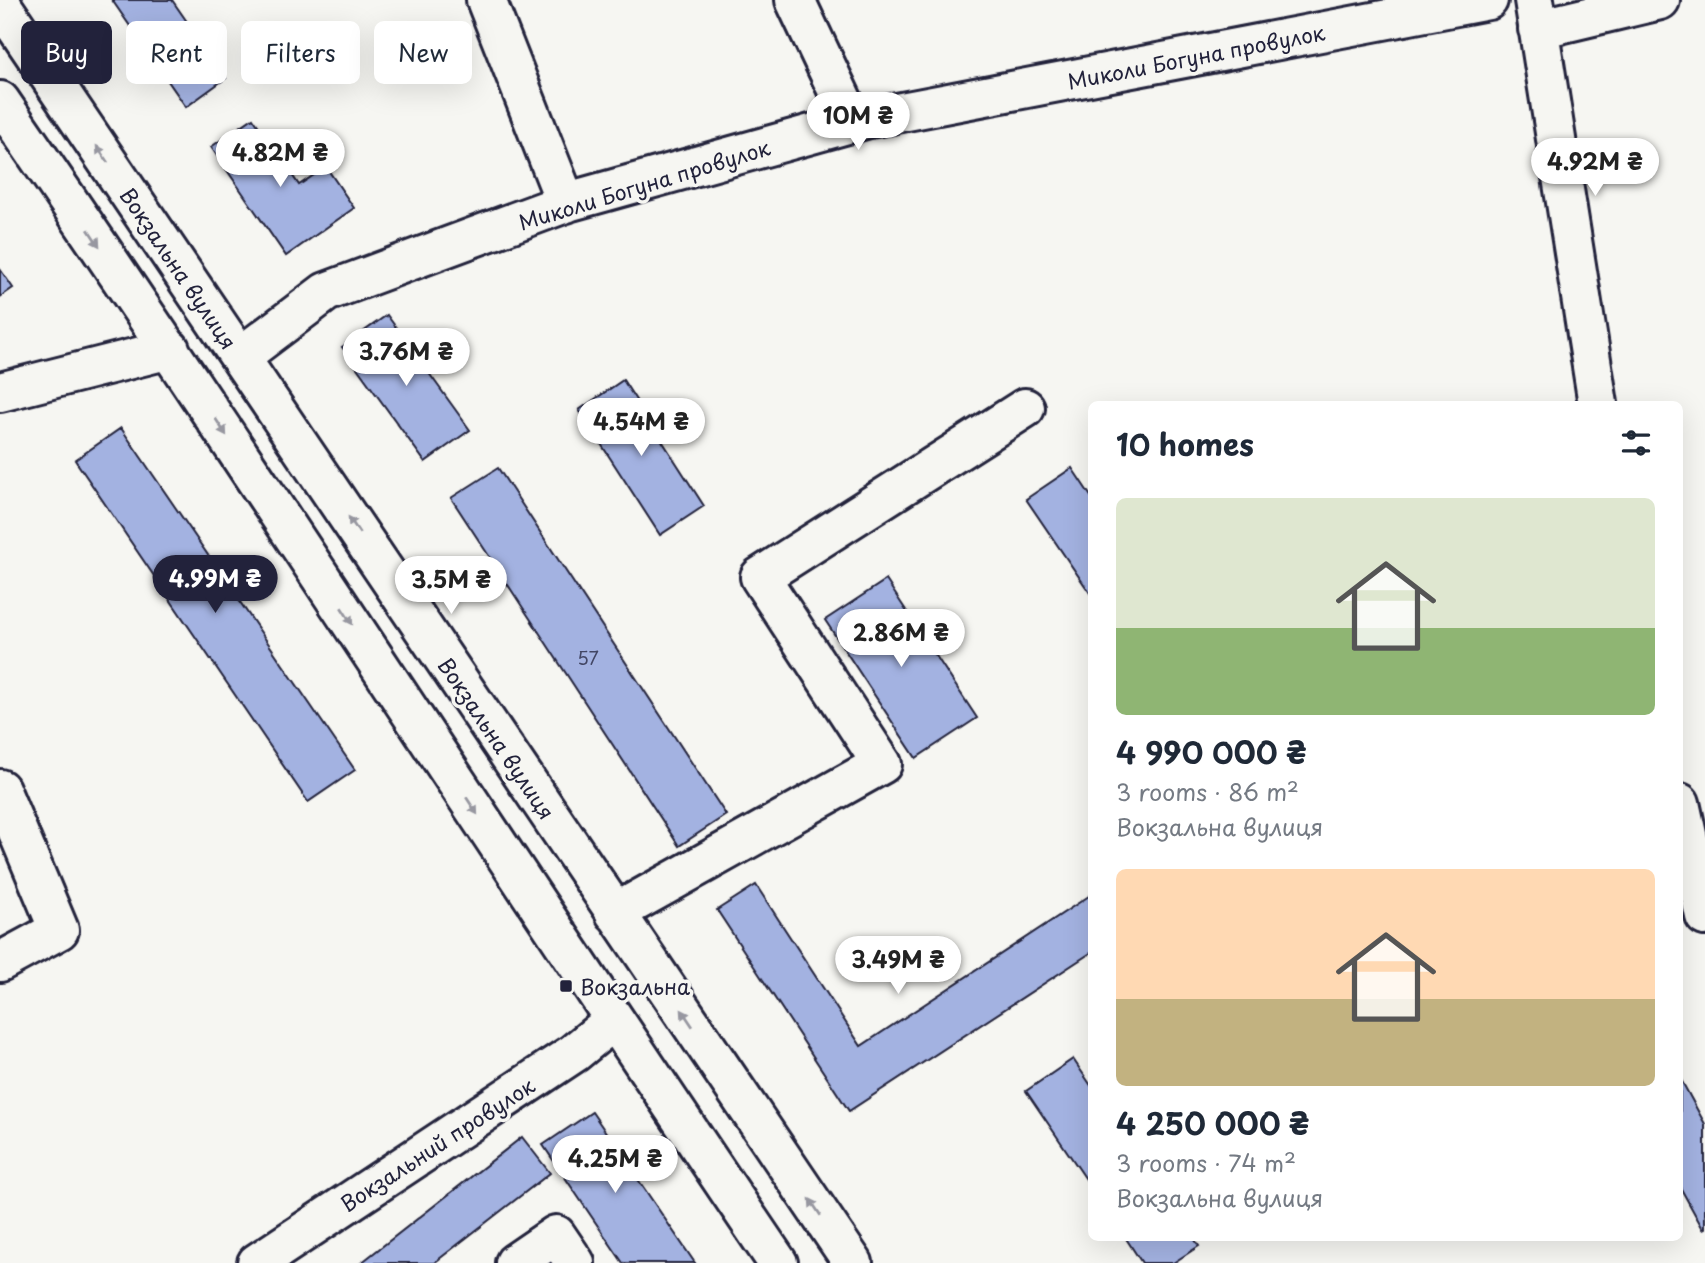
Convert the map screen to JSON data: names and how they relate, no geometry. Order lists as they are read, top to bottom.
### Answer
{
  "streets": {
    "street": ["Миколи Богуна провулок", "Вокзальна вулиця", "Вокзальний провулок"]
  },
  "crossings": [
    ["Миколи Богуна провулок", "Вокзальна вулиця"]
  ],
  "places": {
    "transit": ["Вокзальна"]
  },
  "house_numbers": ["57"],
  "page": {
    "chip": [
      "Buy",
      "Rent",
      "Filters",
      "New"
    ],
    "price": [
      "10M ₴",
      "4.82M ₴",
      "4.92M ₴",
      "3.76M ₴",
      "4.54M ₴",
      "4.99M ₴",
      "3.5M ₴",
      "2.86M ₴",
      "3.49M ₴",
      "4.25M ₴"
    ],
    "heading": "10 homes",
    "list": [
      {
        "name": "4 990 000 ₴",
        "note": "3 rooms · 86 m² · Вокзальна вулиця"
      },
      {
        "name": "4 250 000 ₴",
        "note": "3 rooms · 74 m² · Вокзальна вулиця"
      }
    ]
  }
}
